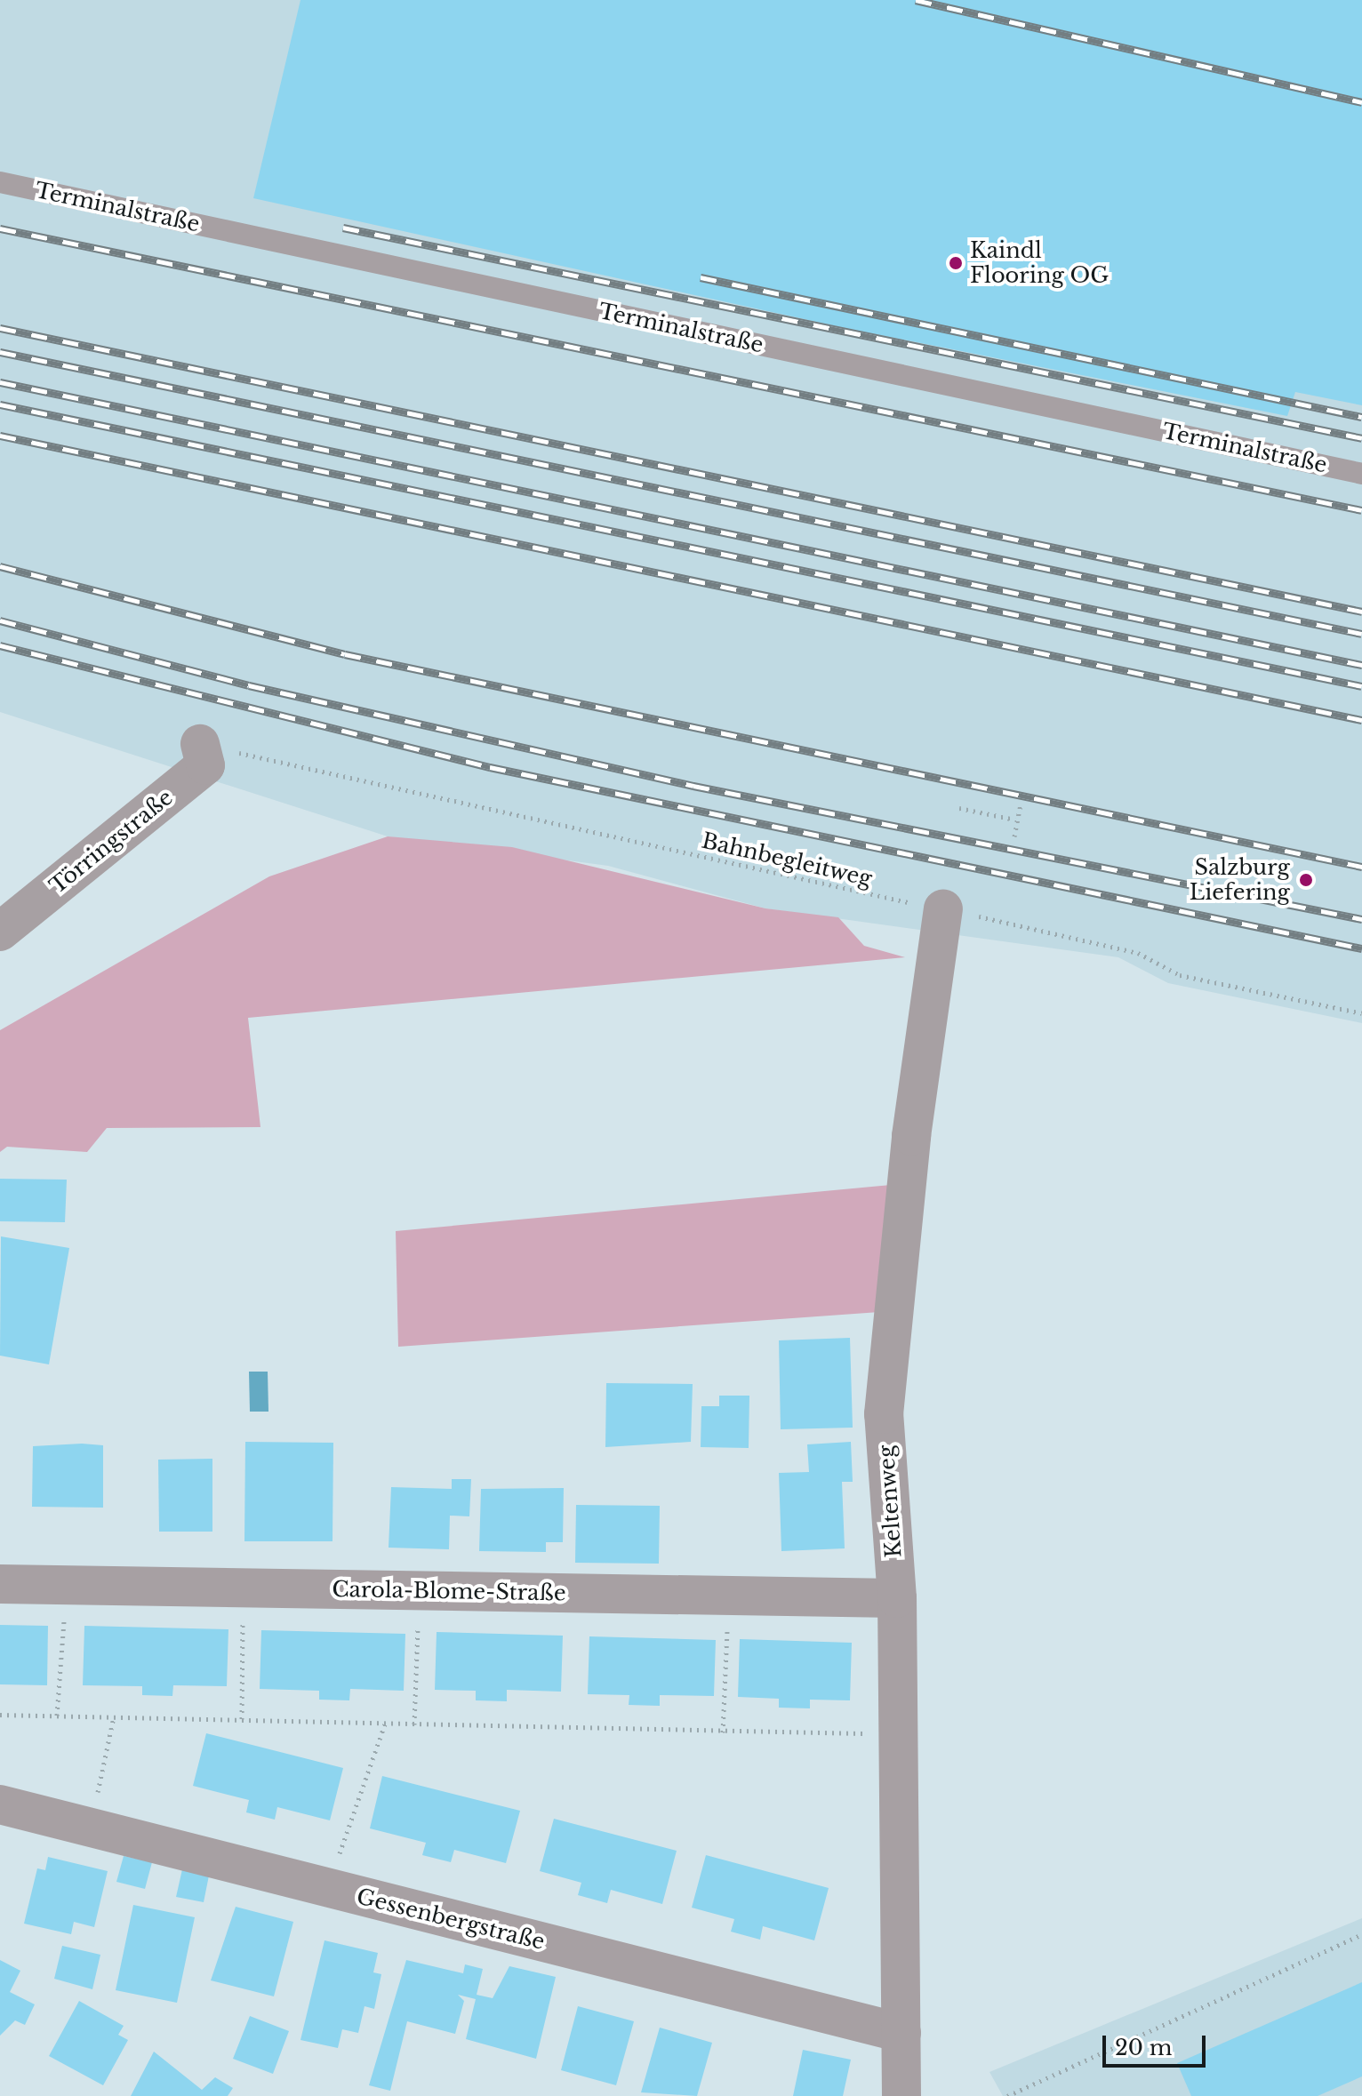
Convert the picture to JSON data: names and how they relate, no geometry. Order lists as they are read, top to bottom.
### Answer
{
  "streets": {
    "street": [
      "Törringstraße",
      "Keltenweg",
      "Carola-Blome-Straße",
      "Gessenbergstraße"
    ],
    "lane": ["Terminalstraße"],
    "path": ["Bahnbegleitweg"]
  },
  "crossings": [
    ["Törringstraße", "Bahnbegleitweg"],
    ["Bahnbegleitweg", "Keltenweg"],
    ["Keltenweg", "Carola-Blome-Straße"],
    ["Keltenweg", "Gessenbergstraße"]
  ],
  "places": ["Kaindl Flooring OG", "Salzburg Liefering"],
  "scale_bar": "20 m"
}
